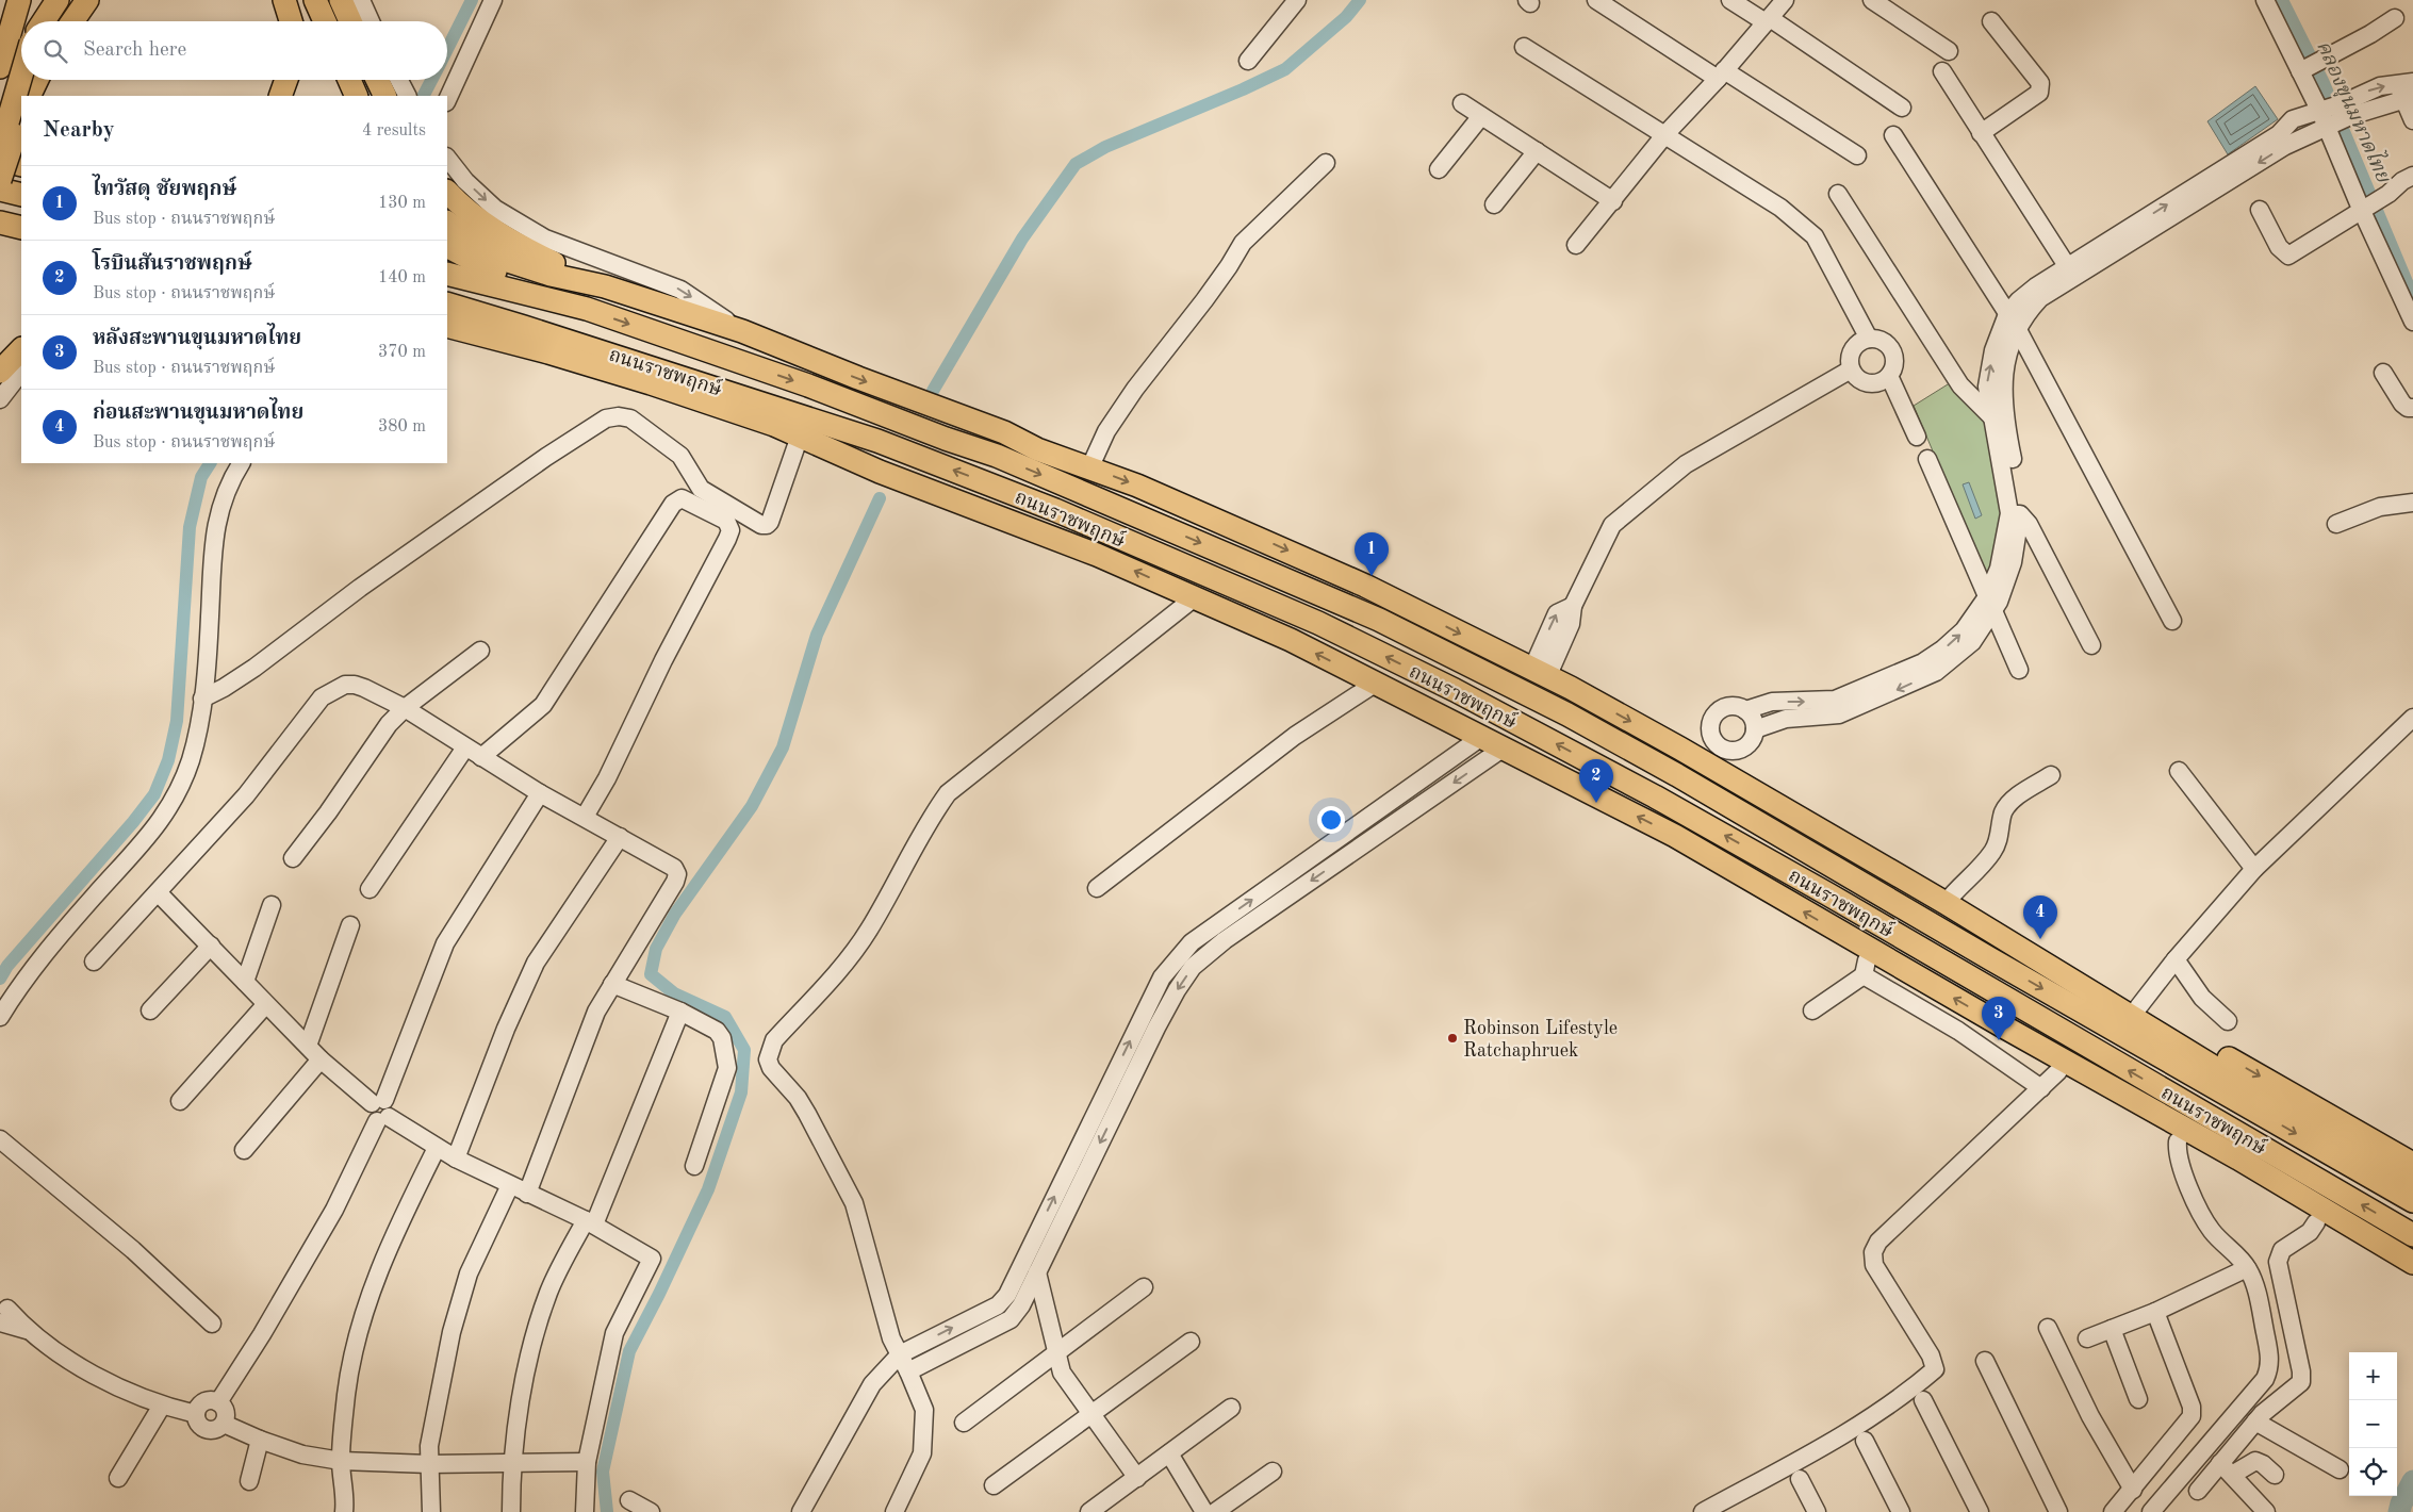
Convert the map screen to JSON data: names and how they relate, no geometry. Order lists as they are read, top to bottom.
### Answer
{
  "streets": {
    "main road": ["ถนนราชพฤกษ์"]
  },
  "water": ["คลองขุนมหาดไทย"],
  "places": ["Robinson Lifestyle Ratchaphruek"],
  "page": {
    "search": "Search here",
    "heading": ["Nearby", "4 results"],
    "list": [
      {
        "mark": "1",
        "name": "ไทวัสดุ ชัยพฤกษ์",
        "note": "Bus stop · ถนนราชพฤกษ์",
        "value": "130 m"
      },
      {
        "mark": "2",
        "name": "โรบินสันราชพฤกษ์",
        "note": "Bus stop · ถนนราชพฤกษ์",
        "value": "140 m"
      },
      {
        "mark": "3",
        "name": "หลังสะพานขุนมหาดไทย",
        "note": "Bus stop · ถนนราชพฤกษ์",
        "value": "370 m"
      },
      {
        "mark": "4",
        "name": "ก่อนสะพานขุนมหาดไทย",
        "note": "Bus stop · ถนนราชพฤกษ์",
        "value": "380 m"
      }
    ],
    "pins": [
      "1",
      "2",
      "4",
      "3"
    ],
    "map_buttons": ["+", "−"]
  }
}
